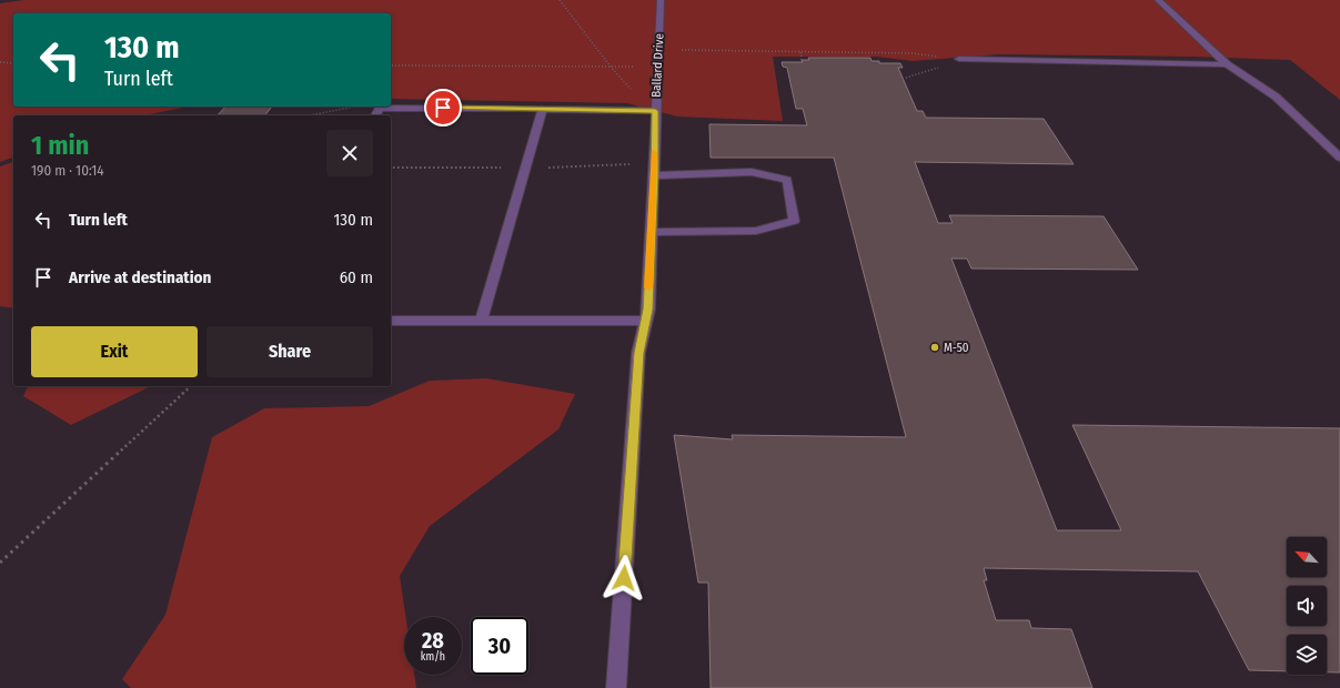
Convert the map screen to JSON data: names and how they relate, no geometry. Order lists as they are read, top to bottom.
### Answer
{
  "streets": {
    "street": ["Ballard Drive"]
  },
  "places": ["M-50"],
  "north": "top left",
  "page": {
    "turn": ["130 m", "Turn left"],
    "heading": ["1 min", "190 m · 10:14"],
    "list": [
      {
        "name": "Turn left",
        "value": "130 m"
      },
      {
        "name": "Arrive at destination",
        "value": "60 m"
      }
    ],
    "buttons": ["Exit", "Share"],
    "speed": "28 km/h",
    "limit": "30"
  }
}
